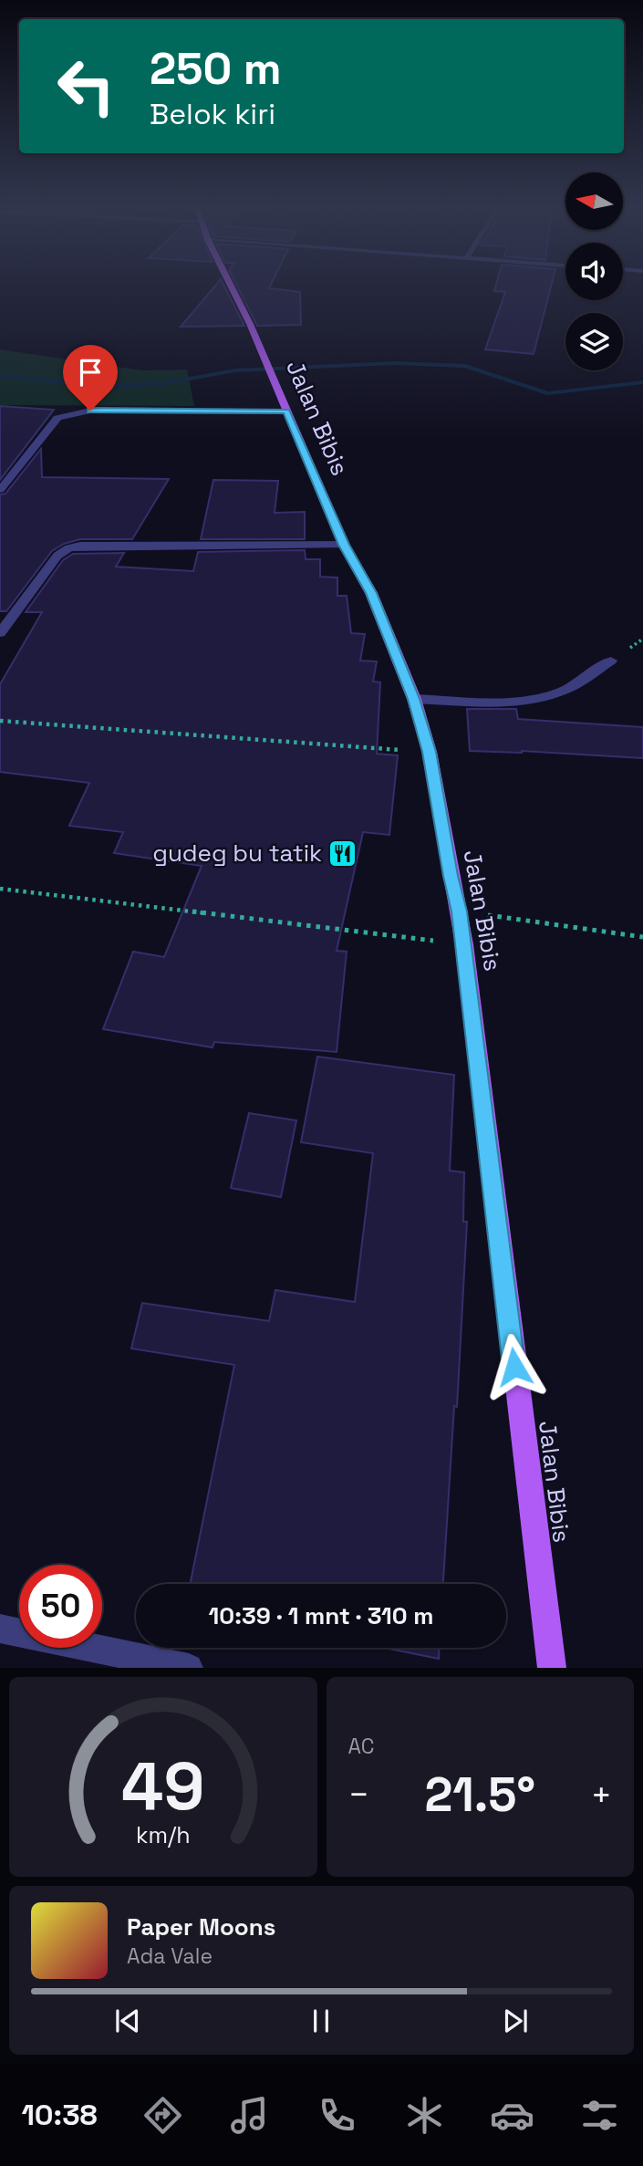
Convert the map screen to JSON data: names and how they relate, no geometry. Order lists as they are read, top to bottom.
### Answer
{
  "streets": {
    "main road": ["Jalan Bibis"]
  },
  "places": {
    "restaurant": ["gudeg bu tatik"]
  },
  "north": "left",
  "page": {
    "turn": ["250 m", "Belok kiri"],
    "limit": "50",
    "trip": "10:39 · 1 mnt · 310 m",
    "tile": "AC",
    "heat": ["−", "21.5°", "+"],
    "song": ["Paper Moons", "Ada Vale"],
    "tabs": "10:38",
    "gauge": ["49", "km/h"]
  }
}
